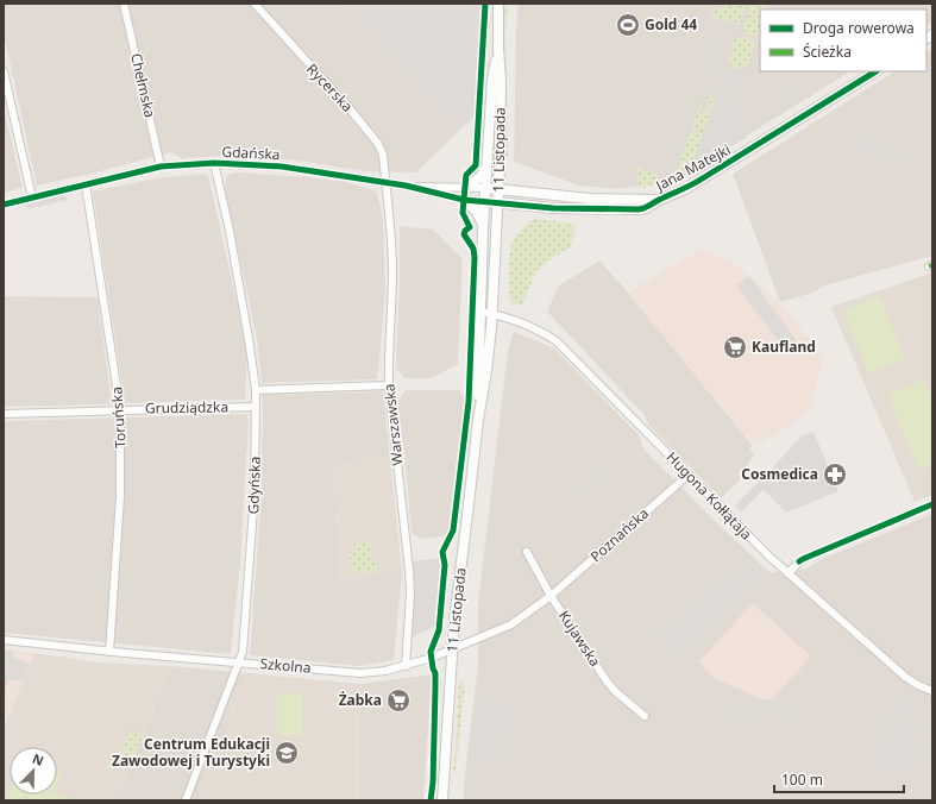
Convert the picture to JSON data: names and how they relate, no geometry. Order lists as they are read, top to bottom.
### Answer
{
  "streets": {
    "street": [
      "Chełmska",
      "Rycerska",
      "11 Listopada",
      "Gdańska",
      "Jana Matejki",
      "Grudziądzka",
      "Toruńska",
      "Warszawska",
      "Gdyńska",
      "Hugona Kołłątaja",
      "Poznańska",
      "Kujawska",
      "Szkolna"
    ]
  },
  "crossings": [
    ["Chełmska", "Gdańska"],
    ["Rycerska", "Gdańska"],
    ["Rycerska", "Warszawska"],
    ["11 Listopada", "Gdańska"],
    ["11 Listopada", "Jana Matejki"],
    ["11 Listopada", "Hugona Kołłątaja"],
    ["11 Listopada", "Szkolna"],
    ["Gdańska", "Jana Matejki"],
    ["Gdańska", "Toruńska"],
    ["Gdańska", "Warszawska"],
    ["Gdańska", "Gdyńska"],
    ["Grudziądzka", "Toruńska"],
    ["Grudziądzka", "Gdyńska"],
    ["Toruńska", "Szkolna"],
    ["Warszawska", "Szkolna"],
    ["Gdyńska", "Szkolna"],
    ["Hugona Kołłątaja", "Poznańska"],
    ["Poznańska", "Kujawska"],
    ["Poznańska", "Szkolna"],
    ["Kujawska", "Szkolna"]
  ],
  "places": {
    "sports": ["Gold 44"],
    "supermarket": ["Kaufland", "Żabka"],
    "pharmacy": ["Cosmedica"],
    "school or university": ["Centrum Edukacji Zawodowej i Turystyki"]
  },
  "legend": ["Droga rowerowa", "Ścieżka"],
  "scale_bar": "100 m",
  "north": "top right"
}
